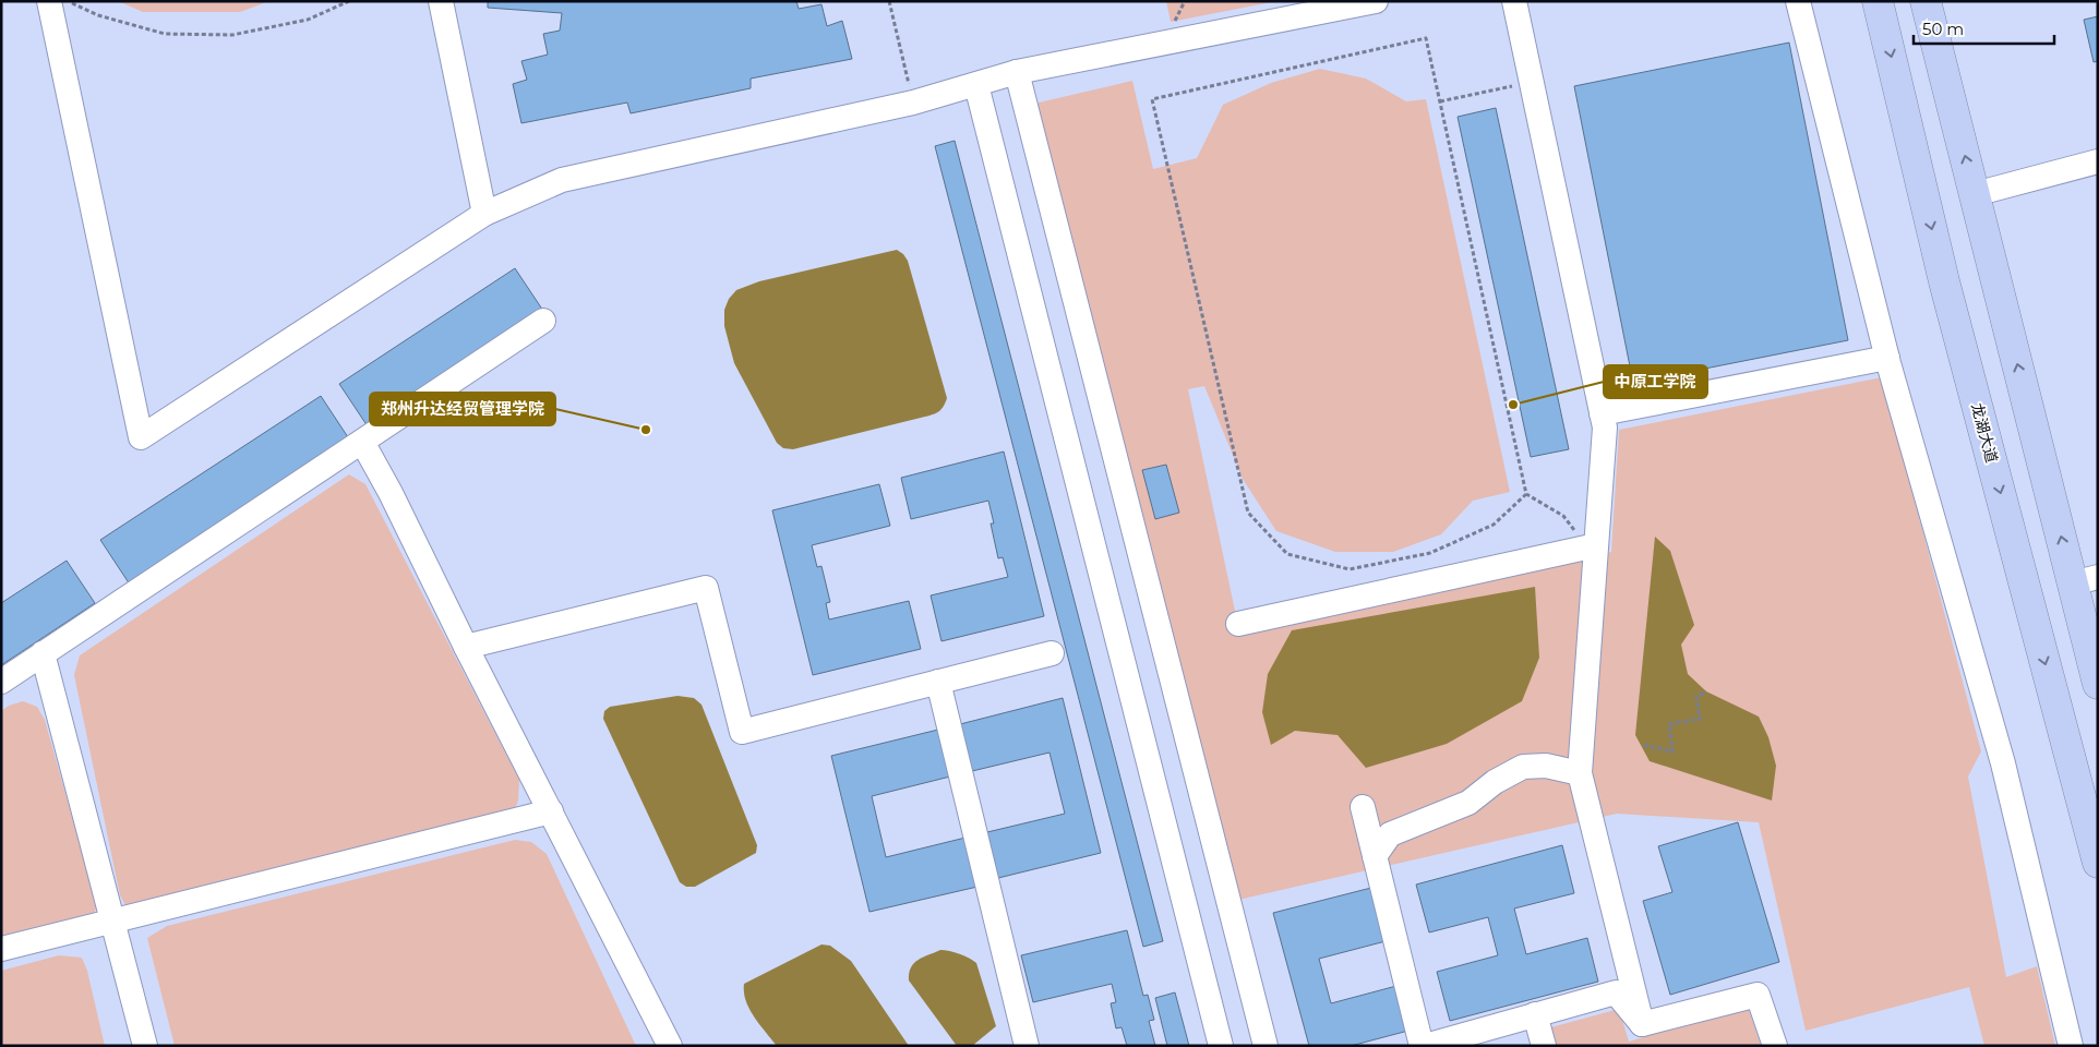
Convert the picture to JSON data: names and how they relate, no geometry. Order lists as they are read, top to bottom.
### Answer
{
  "streets": {
    "highway": ["龙湖大道"]
  },
  "places": ["中原工学院", "郑州升达经贸管理学院"],
  "scale_bar": "50 m"
}
